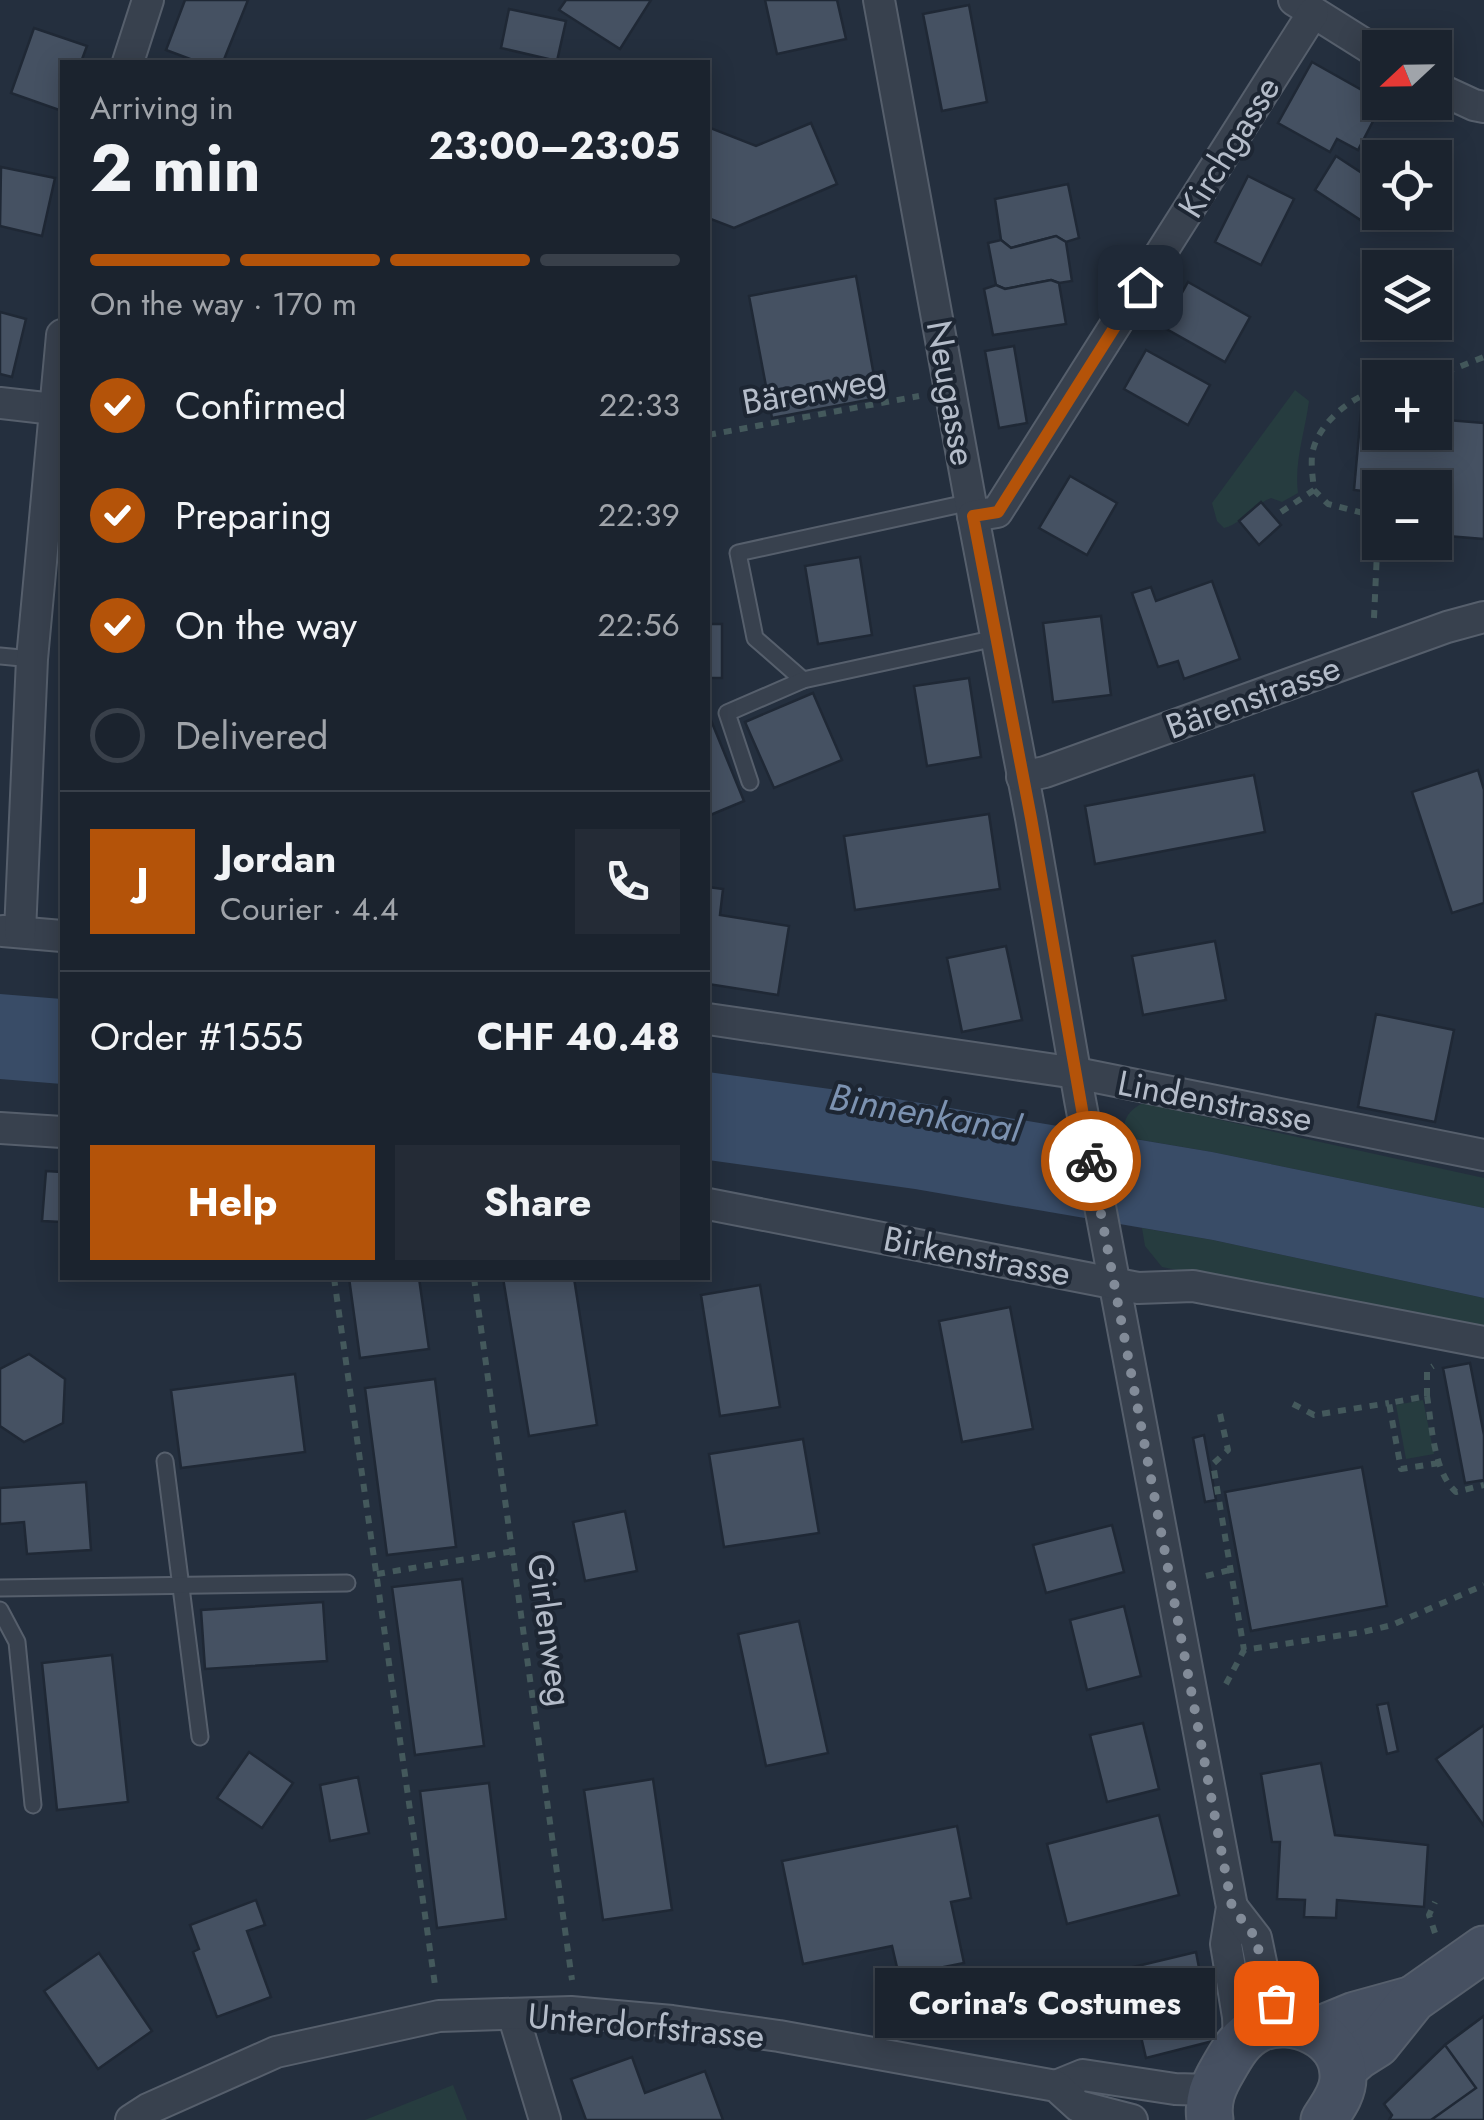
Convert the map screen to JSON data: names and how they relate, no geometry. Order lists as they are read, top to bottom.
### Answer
{
  "streets": {
    "street": [
      "Kirchgasse",
      "Neugasse",
      "Bärenstrasse",
      "Lindenstrasse",
      "Birkenstrasse",
      "Unterdorfstrasse"
    ],
    "path": ["Bärenweg", "Girlenweg"]
  },
  "crossings": [
    ["Kirchgasse", "Neugasse"],
    ["Neugasse", "Bärenstrasse"],
    ["Neugasse", "Lindenstrasse"],
    ["Neugasse", "Birkenstrasse"]
  ],
  "water": ["Binnenkanal"],
  "places": ["Corina's Costumes"],
  "north": "left",
  "page": {
    "map_buttons": ["+", "−"],
    "heading": ["2 min", "Arriving in", "23:00–23:05"],
    "panel": [
      "Jordan",
      "Courier · 4.4",
      "Order #1555",
      "CHF 40.48"
    ],
    "bar": "On the way · 170 m",
    "list": [
      ["Confirmed", "22:33"],
      ["Preparing", "22:39"],
      ["On the way", "22:56"],
      "Delivered"
    ],
    "round": "J",
    "buttons": ["Help", "Share"],
    "bubble": "Corina's Costumes"
  }
}
